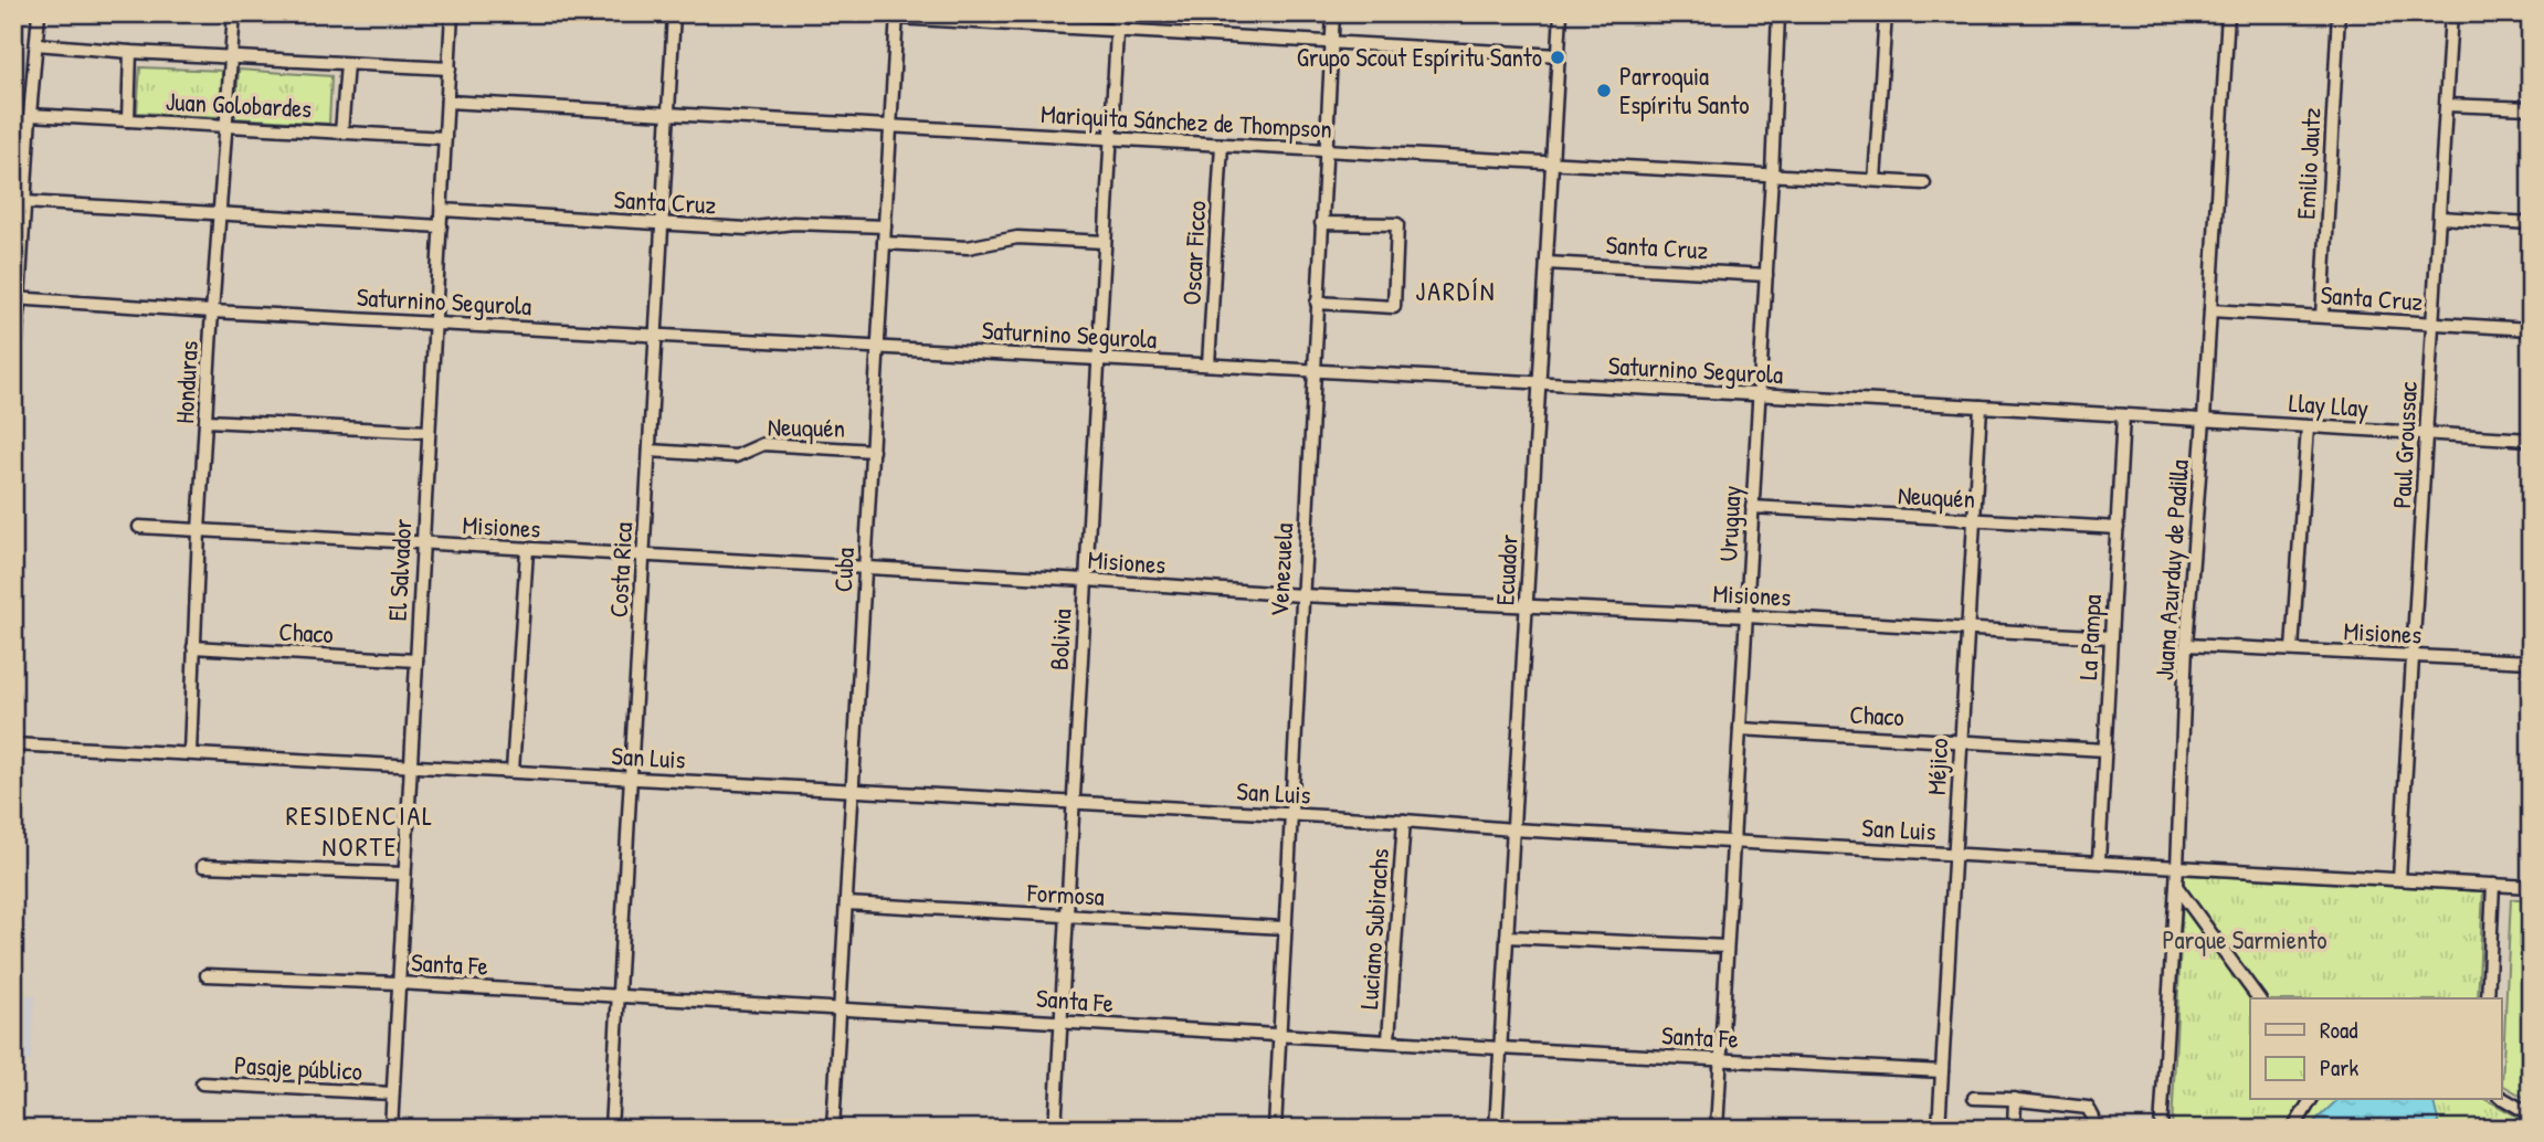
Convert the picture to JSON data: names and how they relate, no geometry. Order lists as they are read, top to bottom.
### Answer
{
  "streets": {
    "street": [
      "Juan Golobardes",
      "Mariquita Sánchez de Thompson",
      "Emilio Jautz",
      "Santa Cruz",
      "Oscar Ficco",
      "Saturnino Segurola",
      "Honduras",
      "Llay Llay",
      "Neuquén",
      "Paul Groussac",
      "Uruguay",
      "Misiones",
      "El Salvador",
      "Costa Rica",
      "Cuba",
      "Venezuela",
      "Ecuador",
      "Juana Azurduy de Padilla",
      "Chaco",
      "La Pampa",
      "Bolivia",
      "San Luis",
      "Méjico",
      "Formosa",
      "Luciano Subirachs",
      "Santa Fe",
      "Pasaje público"
    ]
  },
  "crossings": [
    ["Juan Golobardes", "Honduras"],
    ["Juan Golobardes", "El Salvador"],
    ["Mariquita Sánchez de Thompson", "Oscar Ficco"],
    ["Mariquita Sánchez de Thompson", "Uruguay"],
    ["Mariquita Sánchez de Thompson", "El Salvador"],
    ["Mariquita Sánchez de Thompson", "Costa Rica"],
    ["Mariquita Sánchez de Thompson", "Cuba"],
    ["Mariquita Sánchez de Thompson", "Venezuela"],
    ["Mariquita Sánchez de Thompson", "Ecuador"],
    ["Mariquita Sánchez de Thompson", "Bolivia"],
    ["Emilio Jautz", "Santa Cruz"],
    ["Santa Cruz", "Paul Groussac"],
    ["Santa Cruz", "Uruguay"],
    ["Santa Cruz", "El Salvador"],
    ["Santa Cruz", "Costa Rica"],
    ["Santa Cruz", "Cuba"],
    ["Santa Cruz", "Ecuador"],
    ["Santa Cruz", "Juana Azurduy de Padilla"],
    ["Oscar Ficco", "Saturnino Segurola"],
    ["Saturnino Segurola", "Honduras"],
    ["Saturnino Segurola", "Llay Llay"],
    ["Saturnino Segurola", "Uruguay"],
    ["Saturnino Segurola", "El Salvador"],
    ["Saturnino Segurola", "Costa Rica"],
    ["Saturnino Segurola", "Cuba"],
    ["Saturnino Segurola", "Venezuela"],
    ["Saturnino Segurola", "Ecuador"],
    ["Saturnino Segurola", "La Pampa"],
    ["Saturnino Segurola", "Bolivia"],
    ["Saturnino Segurola", "Méjico"],
    ["Honduras", "Misiones"],
    ["Honduras", "Chaco"],
    ["Honduras", "San Luis"],
    ["Llay Llay", "Paul Groussac"],
    ["Llay Llay", "Juana Azurduy de Padilla"],
    ["Llay Llay", "La Pampa"],
    ["Neuquén", "Uruguay"],
    ["Neuquén", "Costa Rica"],
    ["Neuquén", "Cuba"],
    ["Neuquén", "La Pampa"],
    ["Neuquén", "Méjico"],
    ["Paul Groussac", "Misiones"],
    ["Paul Groussac", "San Luis"],
    ["Uruguay", "Misiones"],
    ["Uruguay", "Chaco"],
    ["Uruguay", "San Luis"],
    ["Uruguay", "Santa Fe"],
    ["Misiones", "El Salvador"],
    ["Misiones", "Costa Rica"],
    ["Misiones", "Cuba"],
    ["Misiones", "Venezuela"],
    ["Misiones", "Ecuador"],
    ["Misiones", "Juana Azurduy de Padilla"],
    ["Misiones", "La Pampa"],
    ["Misiones", "Bolivia"],
    ["Misiones", "Méjico"],
    ["El Salvador", "Chaco"],
    ["El Salvador", "San Luis"],
    ["El Salvador", "Santa Fe"],
    ["El Salvador", "Pasaje público"],
    ["Costa Rica", "San Luis"],
    ["Costa Rica", "Santa Fe"],
    ["Cuba", "San Luis"],
    ["Cuba", "Formosa"],
    ["Cuba", "Santa Fe"],
    ["Venezuela", "San Luis"],
    ["Venezuela", "Formosa"],
    ["Venezuela", "Santa Fe"],
    ["Ecuador", "San Luis"],
    ["Ecuador", "Santa Fe"],
    ["Juana Azurduy de Padilla", "San Luis"],
    ["Chaco", "La Pampa"],
    ["Chaco", "Méjico"],
    ["La Pampa", "San Luis"],
    ["Bolivia", "San Luis"],
    ["Bolivia", "Formosa"],
    ["Bolivia", "Santa Fe"],
    ["San Luis", "Méjico"],
    ["San Luis", "Luciano Subirachs"],
    ["Méjico", "Santa Fe"],
    ["Luciano Subirachs", "Santa Fe"]
  ],
  "districts": ["JARDÍN", "RESIDENCIAL NORTE"],
  "parks": ["Parque Sarmiento"],
  "places": ["Grupo Scout Espíritu Santo", "Parroquia Espíritu Santo"],
  "legend": ["Road", "Park"]
}
